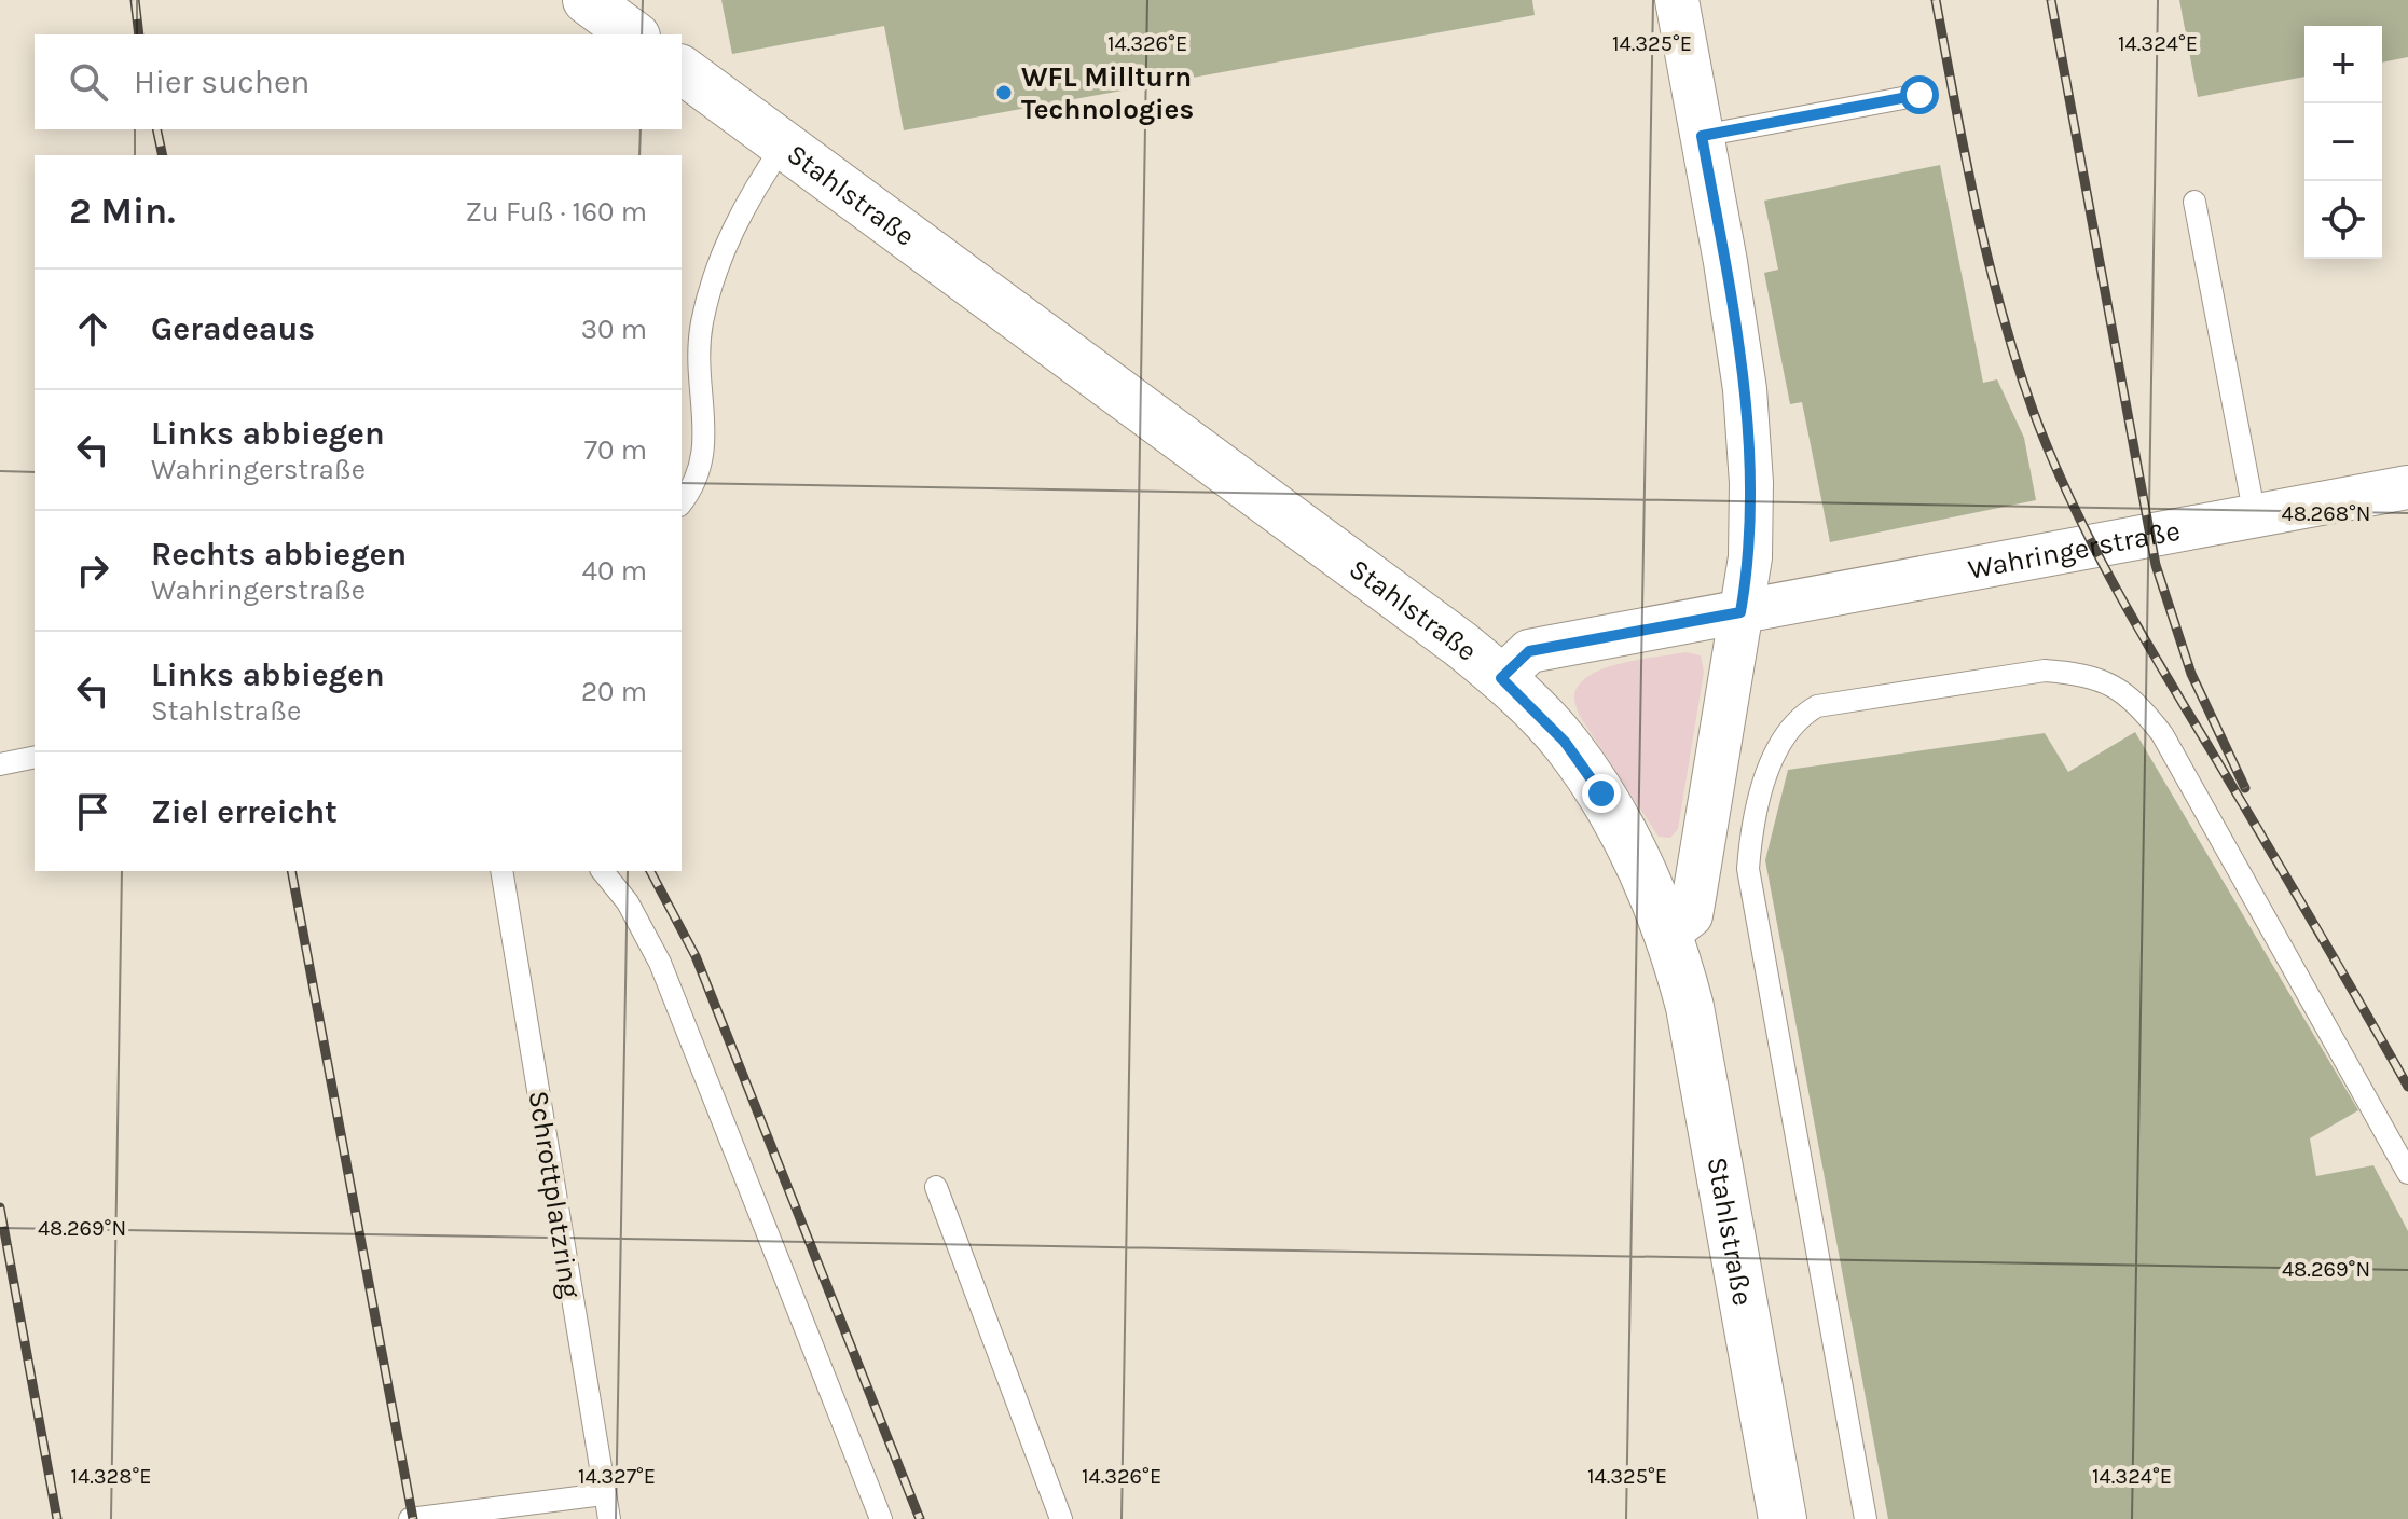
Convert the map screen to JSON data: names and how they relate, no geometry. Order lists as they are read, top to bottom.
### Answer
{
  "streets": {
    "street": ["Stahlstraße", "Wahringerstraße"],
    "lane": ["Schrottplatzring"]
  },
  "crossings": [
    ["Stahlstraße", "Wahringerstraße"]
  ],
  "places": ["WFL Millturn Technologies"],
  "page": {
    "map_buttons": ["+", "−"],
    "search": "Hier suchen",
    "heading": ["2 Min.", "Zu Fuß · 160 m"],
    "list": [
      ["Geradeaus", "30 m"],
      ["Links abbiegen", "Wahringerstraße", "70 m"],
      ["Rechts abbiegen", "Wahringerstraße", "40 m"],
      ["Links abbiegen", "Stahlstraße", "20 m"],
      "Ziel erreicht"
    ]
  },
  "coordinates": [
    "14.326°E",
    "14.325°E",
    "14.324°E",
    "48.268°N",
    "48.269°N",
    "14.328°E",
    "14.327°E"
  ]
}
